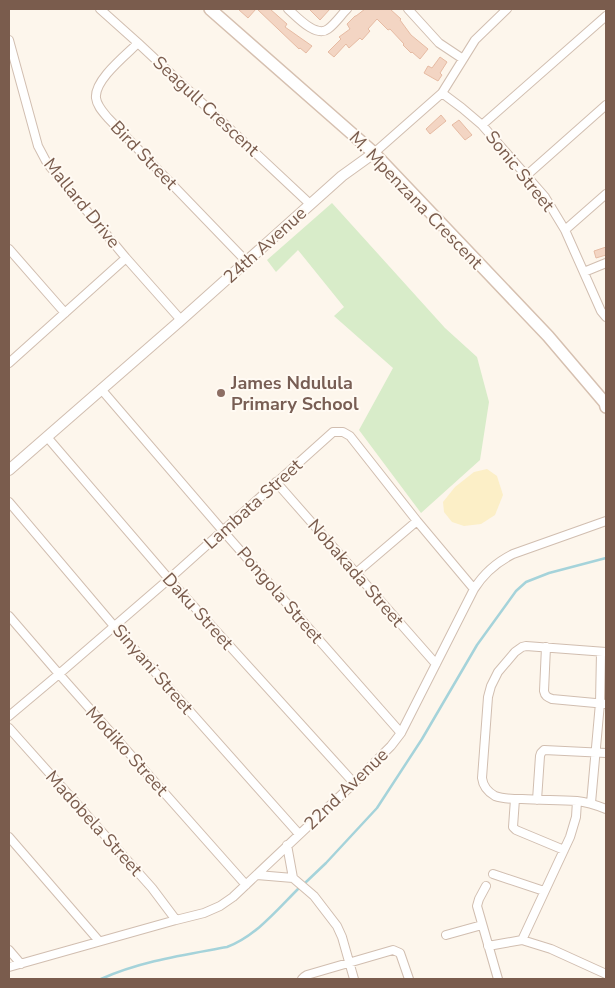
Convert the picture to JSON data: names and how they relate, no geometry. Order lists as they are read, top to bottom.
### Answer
{
  "streets": {
    "main road": ["M. Mpenzana Crescent"],
    "street": [
      "Seagull Crescent",
      "Bird Street",
      "Sonic Street",
      "Mallard Drive",
      "24th Avenue",
      "Lambata Street",
      "Nobakada Street",
      "Pongola Street",
      "Daku Street",
      "Sinyani Street",
      "Modiko Street",
      "22nd Avenue",
      "Madobela Street"
    ]
  },
  "crossings": [
    ["Seagull Crescent", "Bird Street"],
    ["Seagull Crescent", "24th Avenue"],
    ["Bird Street", "24th Avenue"],
    ["Sonic Street", "24th Avenue"],
    ["M. Mpenzana Crescent", "24th Avenue"],
    ["Mallard Drive", "24th Avenue"],
    ["24th Avenue", "Pongola Street"],
    ["24th Avenue", "Daku Street"],
    ["Lambata Street", "Nobakada Street"],
    ["Lambata Street", "Pongola Street"],
    ["Lambata Street", "Daku Street"],
    ["Lambata Street", "Sinyani Street"],
    ["Lambata Street", "Modiko Street"],
    ["Lambata Street", "22nd Avenue"],
    ["Nobakada Street", "22nd Avenue"],
    ["Pongola Street", "22nd Avenue"],
    ["Daku Street", "22nd Avenue"],
    ["Sinyani Street", "22nd Avenue"],
    ["Modiko Street", "22nd Avenue"],
    ["22nd Avenue", "Madobela Street"]
  ],
  "places": ["James Ndulula Primary School"]
}
